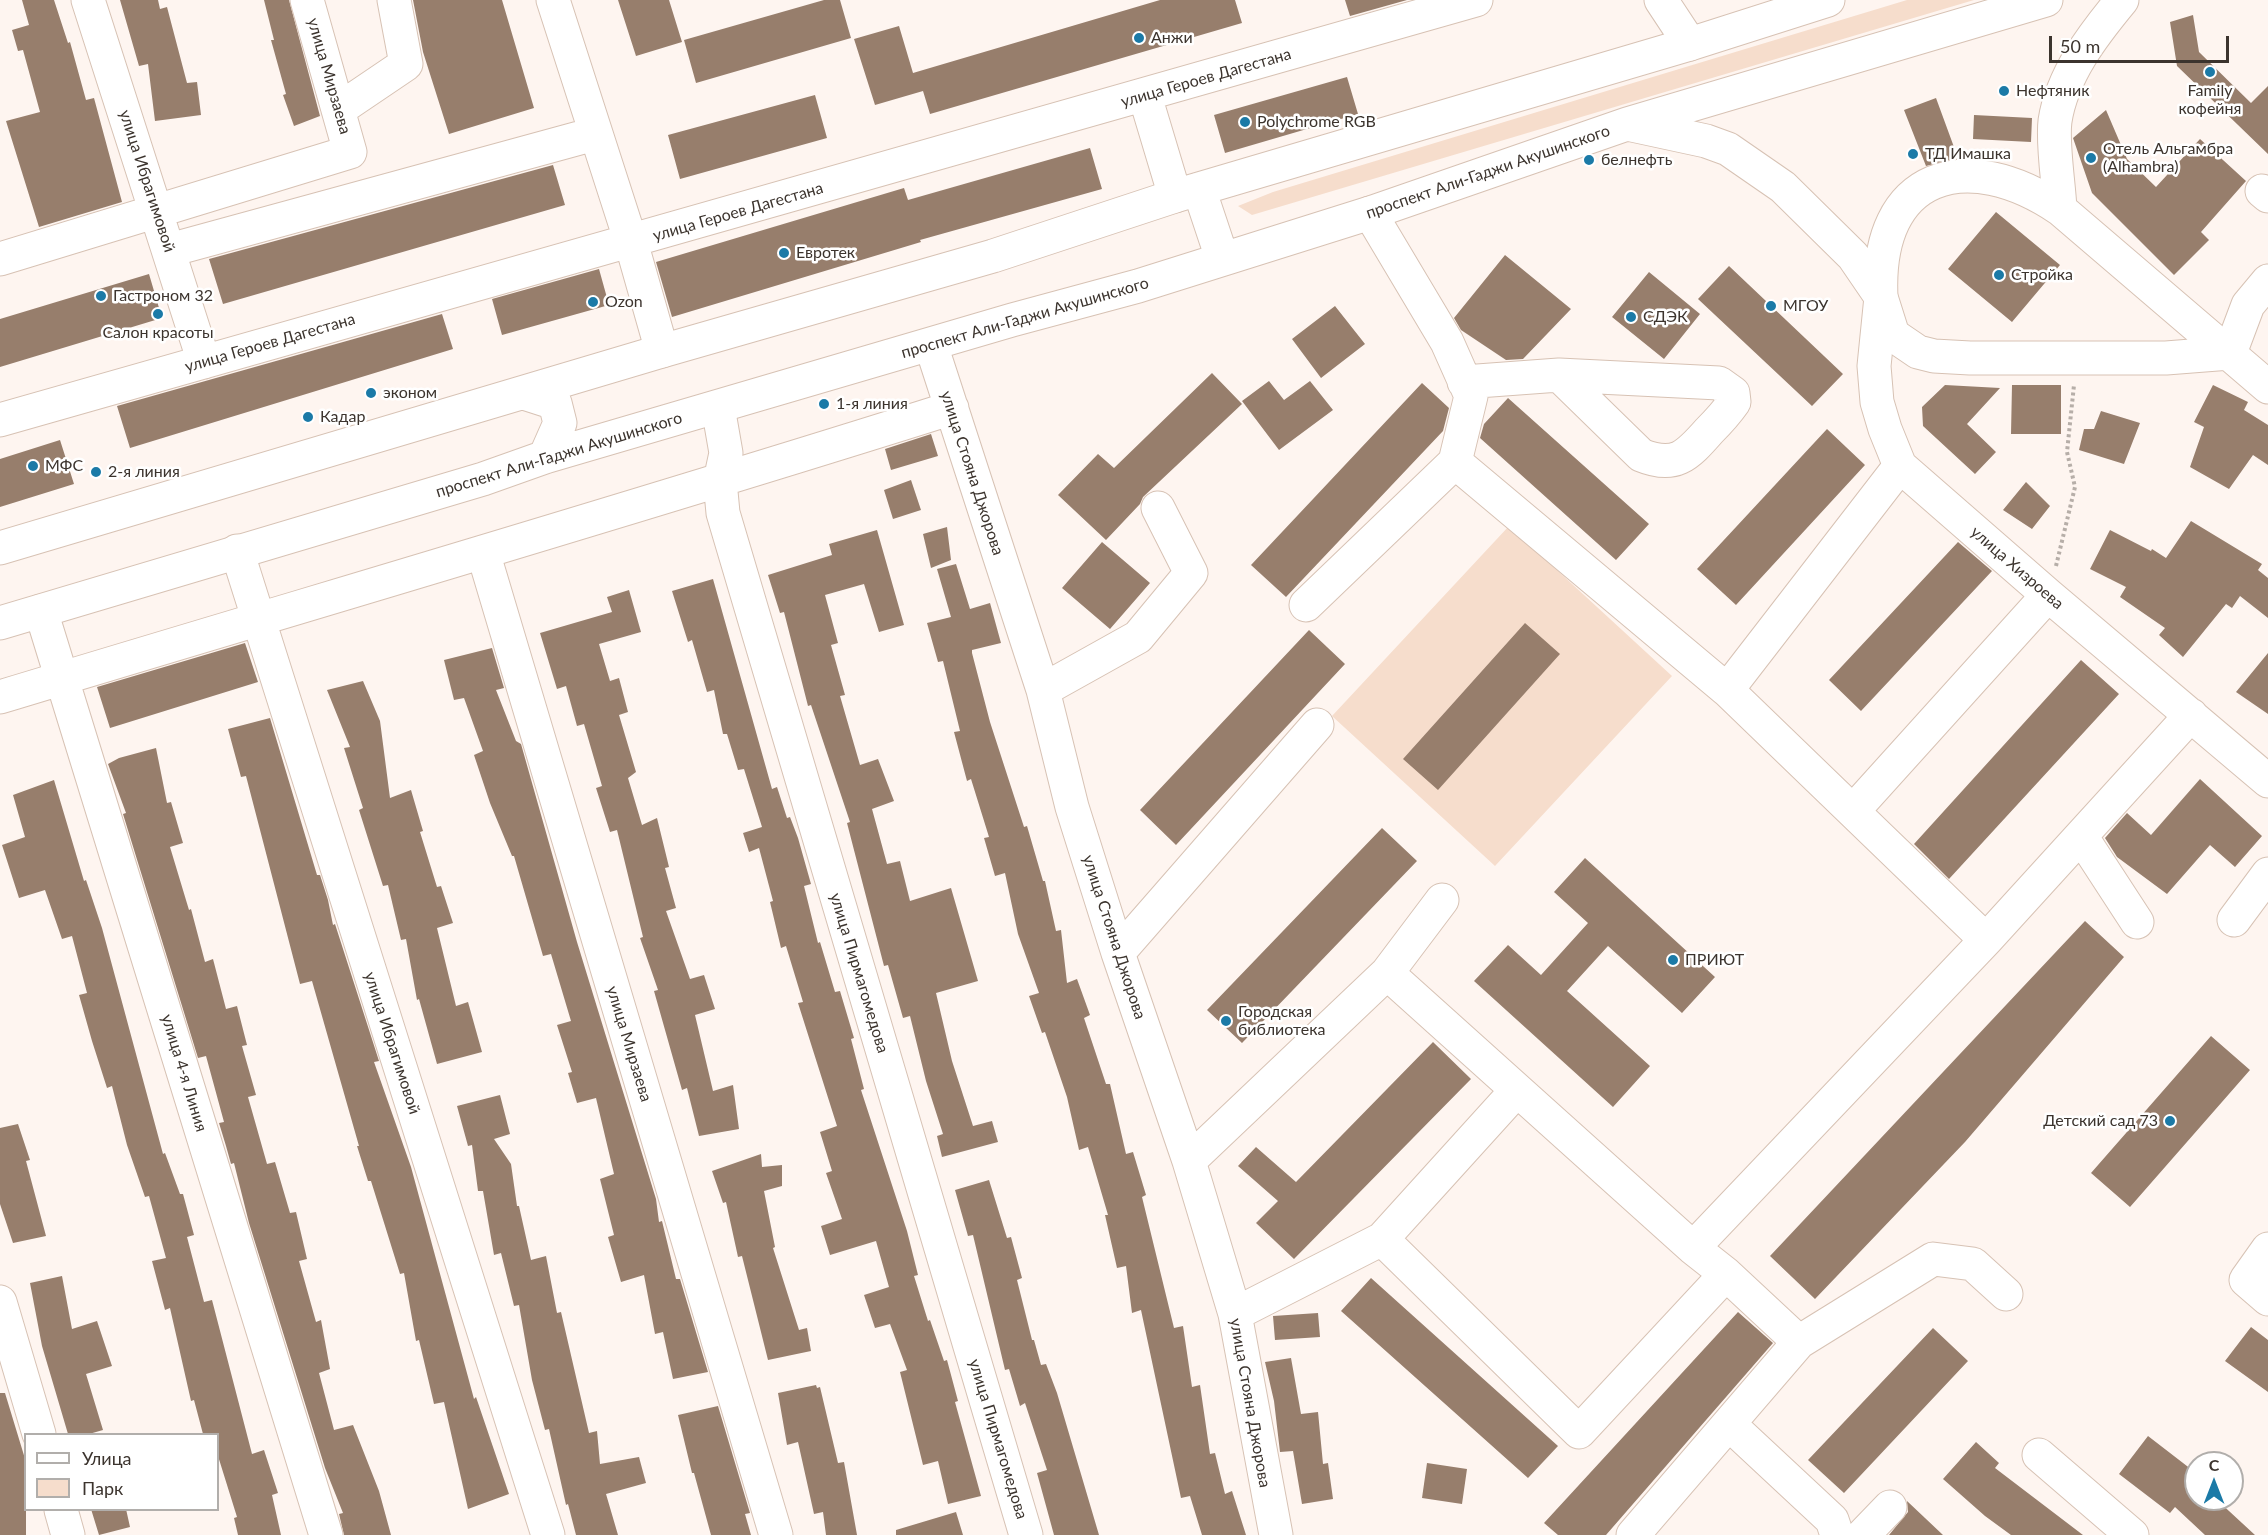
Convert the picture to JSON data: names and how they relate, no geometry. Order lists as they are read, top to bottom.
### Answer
{
  "streets": {
    "street": [
      "улица Мирзаева",
      "улица Героев Дагестана",
      "проспект Али-Гаджи Акушинского",
      "улица Ибрагимовой",
      "улица Стояна Джорова",
      "улица Хизроева",
      "улица Пирмагомедова",
      "улица 4-я Линия"
    ]
  },
  "crossings": [
    ["улица Мирзаева", "улица Ибрагимовой"],
    ["улица Героев Дагестана", "улица Ибрагимовой"],
    ["проспект Али-Гаджи Акушинского", "улица Ибрагимовой"],
    ["проспект Али-Гаджи Акушинского", "улица Стояна Джорова"],
    ["проспект Али-Гаджи Акушинского", "улица Пирмагомедова"],
    ["проспект Али-Гаджи Акушинского", "улица 4-я Линия"]
  ],
  "places": [
    "Анжи",
    "Family кофейня",
    "Нефтяник",
    "Polychrome RGB",
    "ТД Имашка",
    "Отель Альгамбра (Alhambra)",
    "белнефть",
    "Евротек",
    "Стройка",
    "Гастроном 32",
    "Ozon",
    "МГОУ",
    "Салон красоты",
    "СДЭК",
    "эконом",
    "1-я линия",
    "Кадар",
    "МФС",
    "2-я линия",
    "ПРИЮТ",
    "Городская библиотека",
    "Детский сад 73"
  ],
  "legend": ["Улица", "Парк"],
  "scale_bar": "50 m",
  "north": "top"
}
